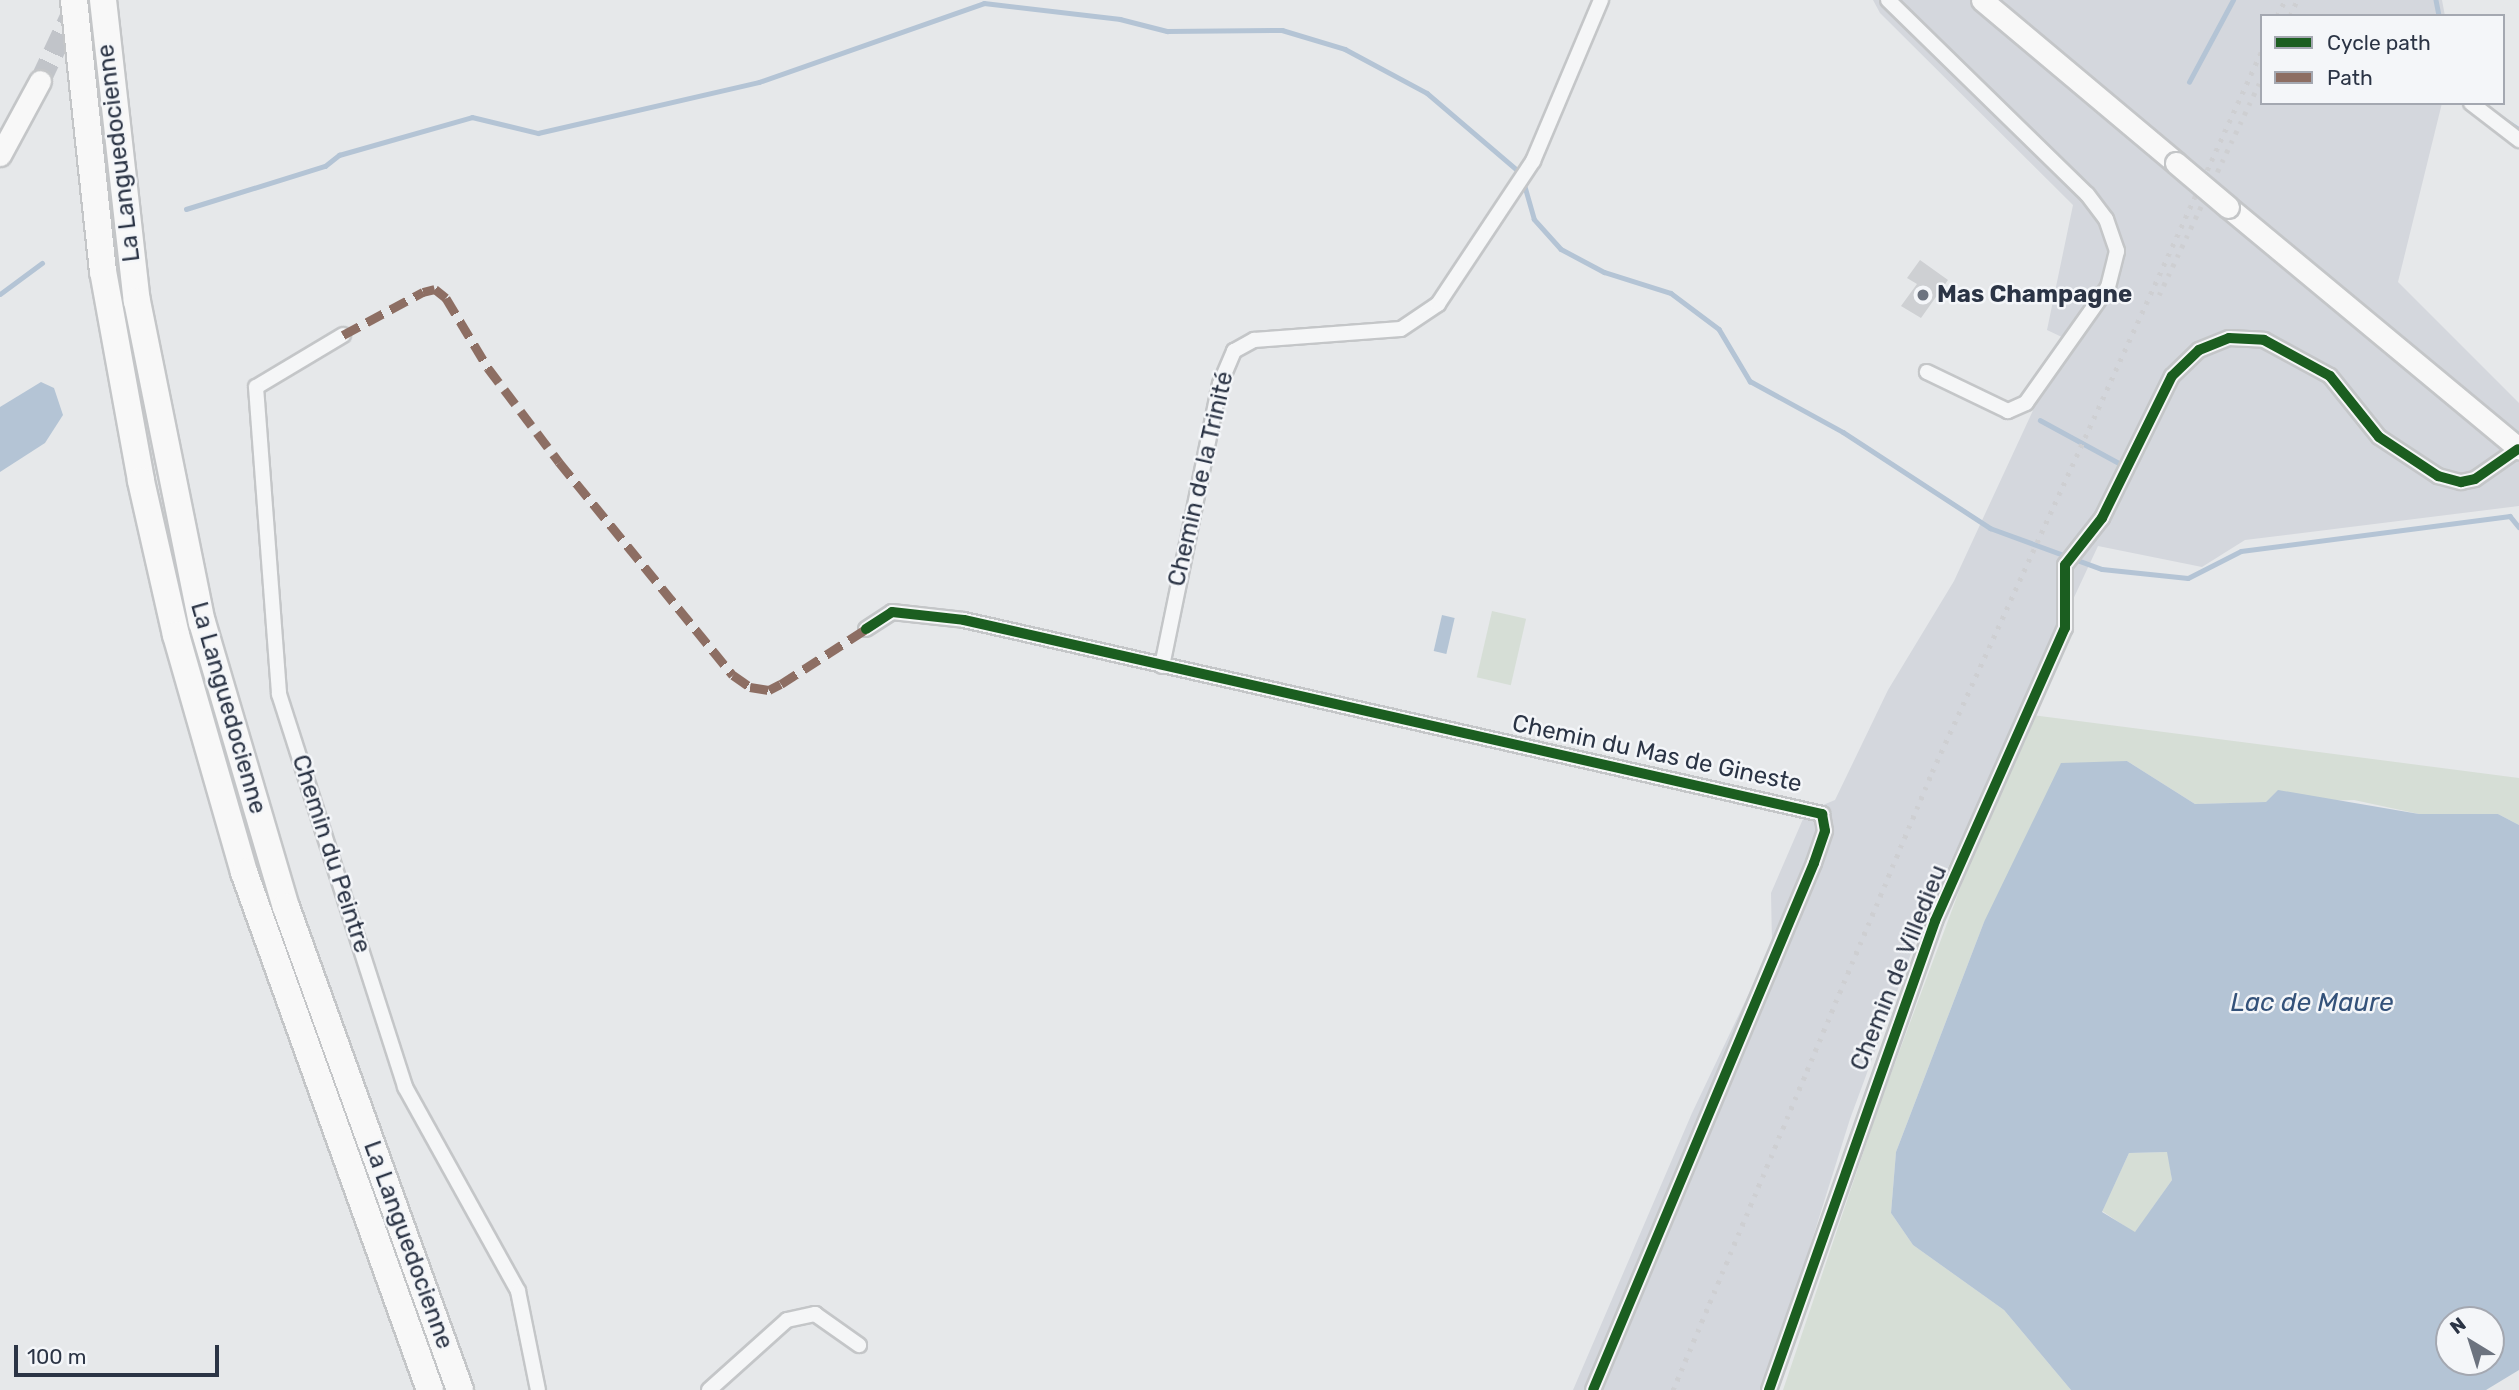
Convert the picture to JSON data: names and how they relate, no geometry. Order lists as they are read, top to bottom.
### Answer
{
  "streets": {
    "highway": ["La Languedocienne"],
    "street": [
      "Chemin de la Trinité",
      "Chemin du Mas de Gineste",
      "Chemin du Peintre",
      "Chemin de Villedieu"
    ]
  },
  "crossings": [
    ["Chemin de la Trinité", "Chemin du Mas de Gineste"]
  ],
  "water": ["Lac de Maure"],
  "places": ["Mas Champagne"],
  "legend": ["Cycle path", "Path"],
  "scale_bar": "100 m",
  "north": "top left"
}
